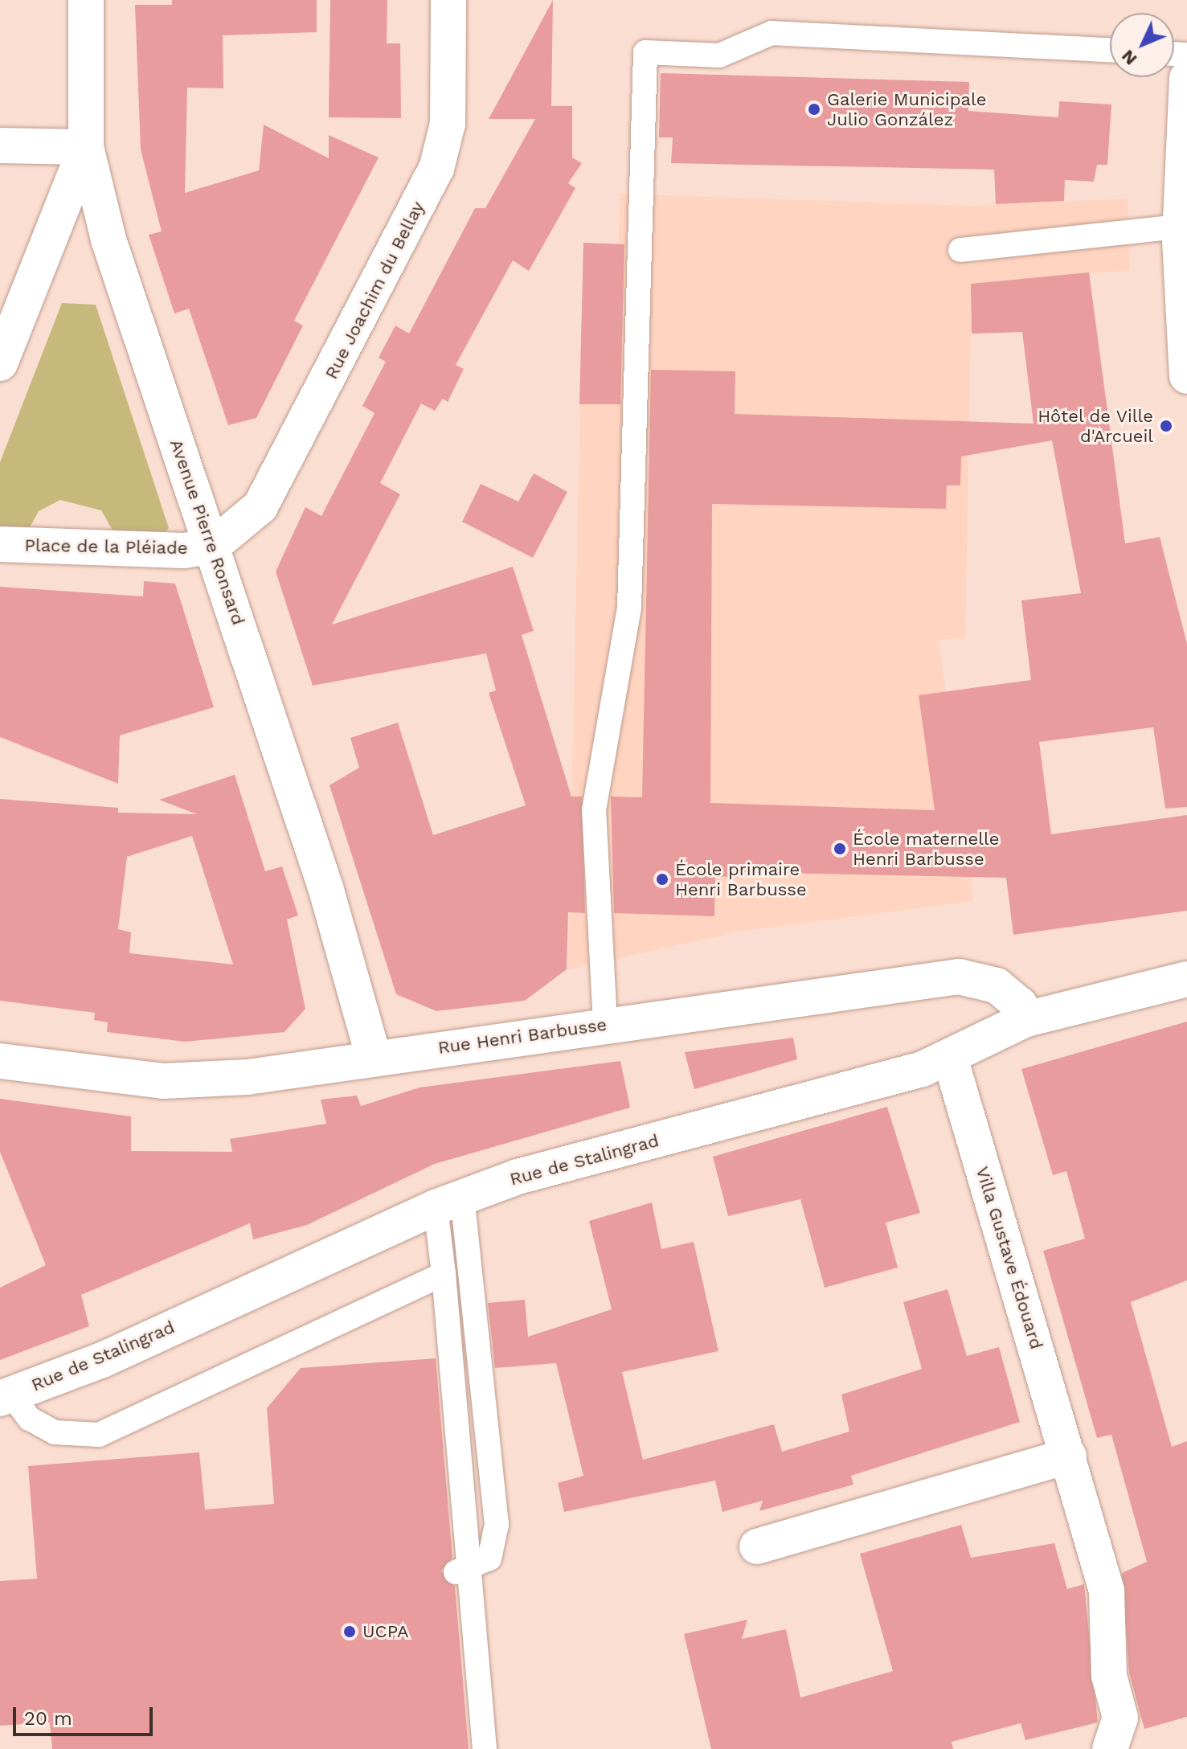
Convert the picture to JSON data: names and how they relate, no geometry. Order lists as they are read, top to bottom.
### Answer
{
  "streets": {
    "street": [
      "Rue Joachim du Bellay",
      "Avenue Pierre Ronsard",
      "Place de la Pléiade",
      "Rue Henri Barbusse",
      "Rue de Stalingrad",
      "Villa Gustave Édouard"
    ]
  },
  "crossings": [
    ["Rue Joachim du Bellay", "Avenue Pierre Ronsard"],
    ["Rue Joachim du Bellay", "Place de la Pléiade"],
    ["Avenue Pierre Ronsard", "Place de la Pléiade"],
    ["Avenue Pierre Ronsard", "Rue Henri Barbusse"],
    ["Rue Henri Barbusse", "Rue de Stalingrad"],
    ["Rue de Stalingrad", "Villa Gustave Édouard"]
  ],
  "places": [
    "Galerie Municipale Julio González",
    "Hôtel de Ville d'Arcueil",
    "École maternelle Henri Barbusse",
    "École primaire Henri Barbusse",
    "UCPA"
  ],
  "scale_bar": "20 m",
  "north": "bottom left"
}
